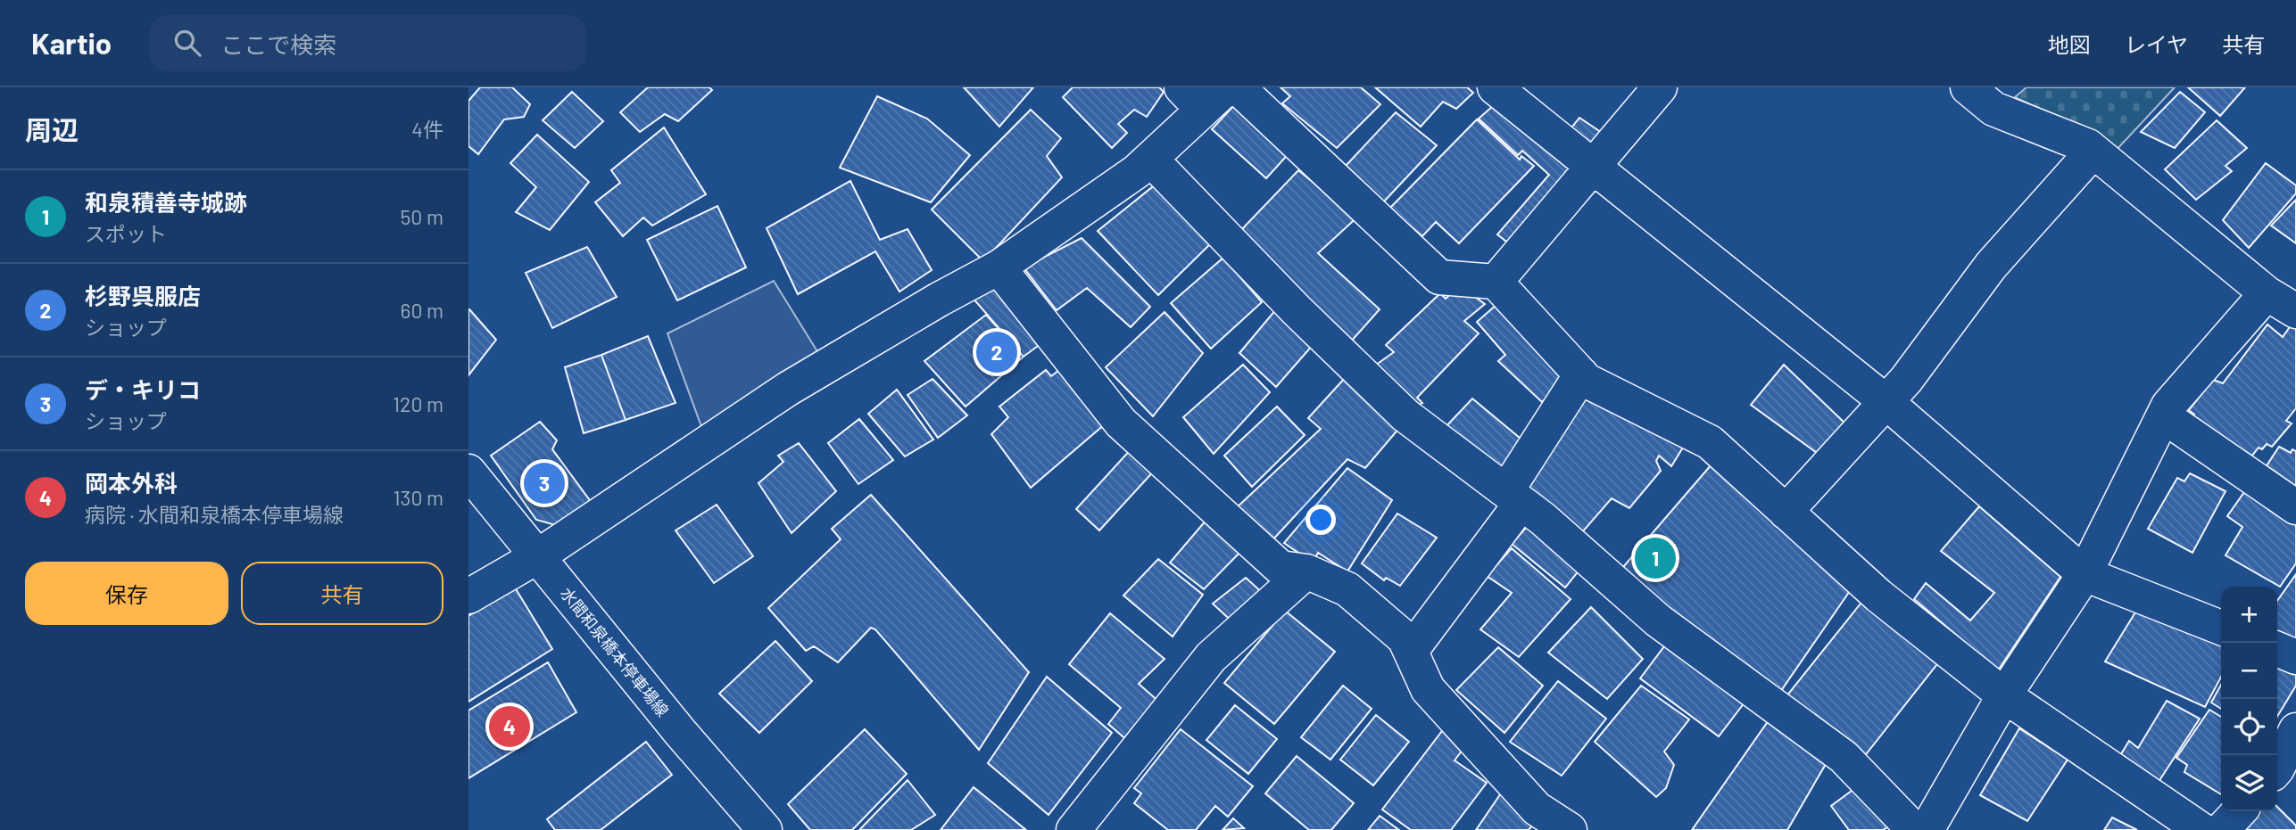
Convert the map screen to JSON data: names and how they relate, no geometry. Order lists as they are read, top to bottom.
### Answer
{
  "streets": {
    "street": ["水間和泉橋本停車場線"]
  },
  "page": {
    "header": "Kartio",
    "search": "ここで検索",
    "nav": ["地図", "レイヤ", "共有"],
    "heading": ["周辺", "4件"],
    "list": [
      {
        "mark": "1",
        "name": "和泉積善寺城跡",
        "note": "スポット",
        "value": "50 m"
      },
      {
        "mark": "2",
        "name": "杉野呉服店",
        "note": "ショップ",
        "value": "60 m"
      },
      {
        "mark": "3",
        "name": "デ・キリコ",
        "note": "ショップ",
        "value": "120 m"
      },
      {
        "mark": "4",
        "name": "岡本外科",
        "note": "病院 · 水間和泉橋本停車場線",
        "value": "130 m"
      }
    ],
    "pins": [
      "2",
      "3",
      "1",
      "4"
    ],
    "buttons": ["保存", "共有"],
    "map_buttons": ["+", "−"]
  }
}
